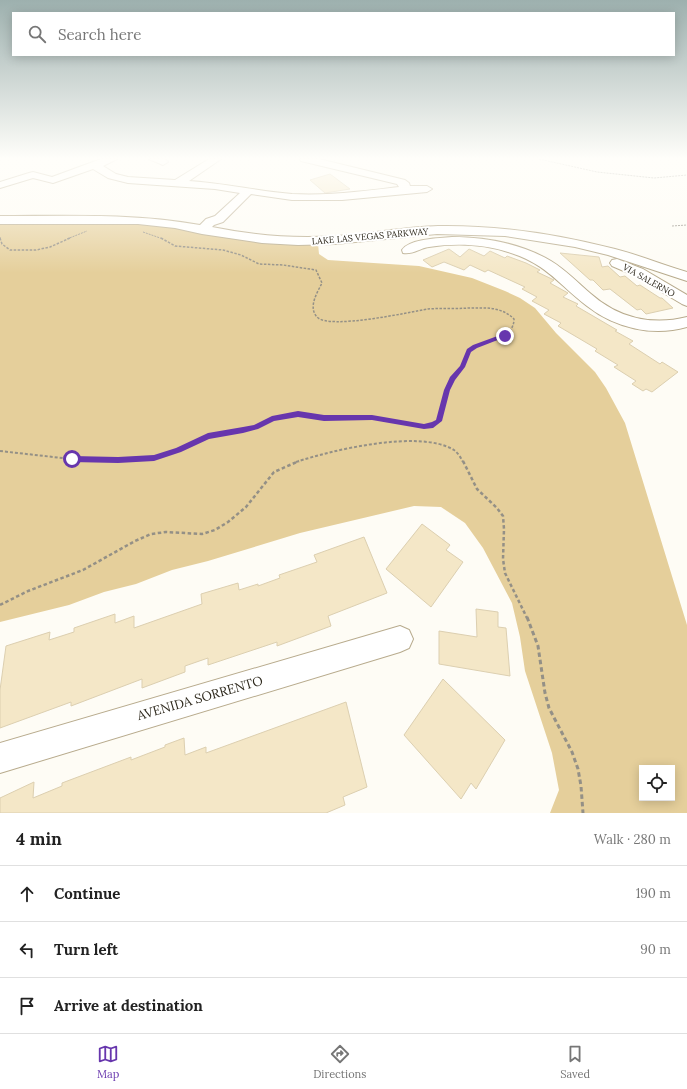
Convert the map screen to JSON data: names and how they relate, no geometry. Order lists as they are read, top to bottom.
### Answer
{
  "streets": {
    "street": ["LAKE LAS VEGAS PARKWAY", "VIA SALERNO", "AVENIDA SORRENTO"]
  },
  "page": {
    "search": "Search here",
    "heading": ["4 min", "Walk · 280 m"],
    "list": [
      ["Continue", "190 m"],
      ["Turn left", "90 m"],
      "Arrive at destination"
    ],
    "nav": ["Map", "Directions", "Saved"]
  }
}
